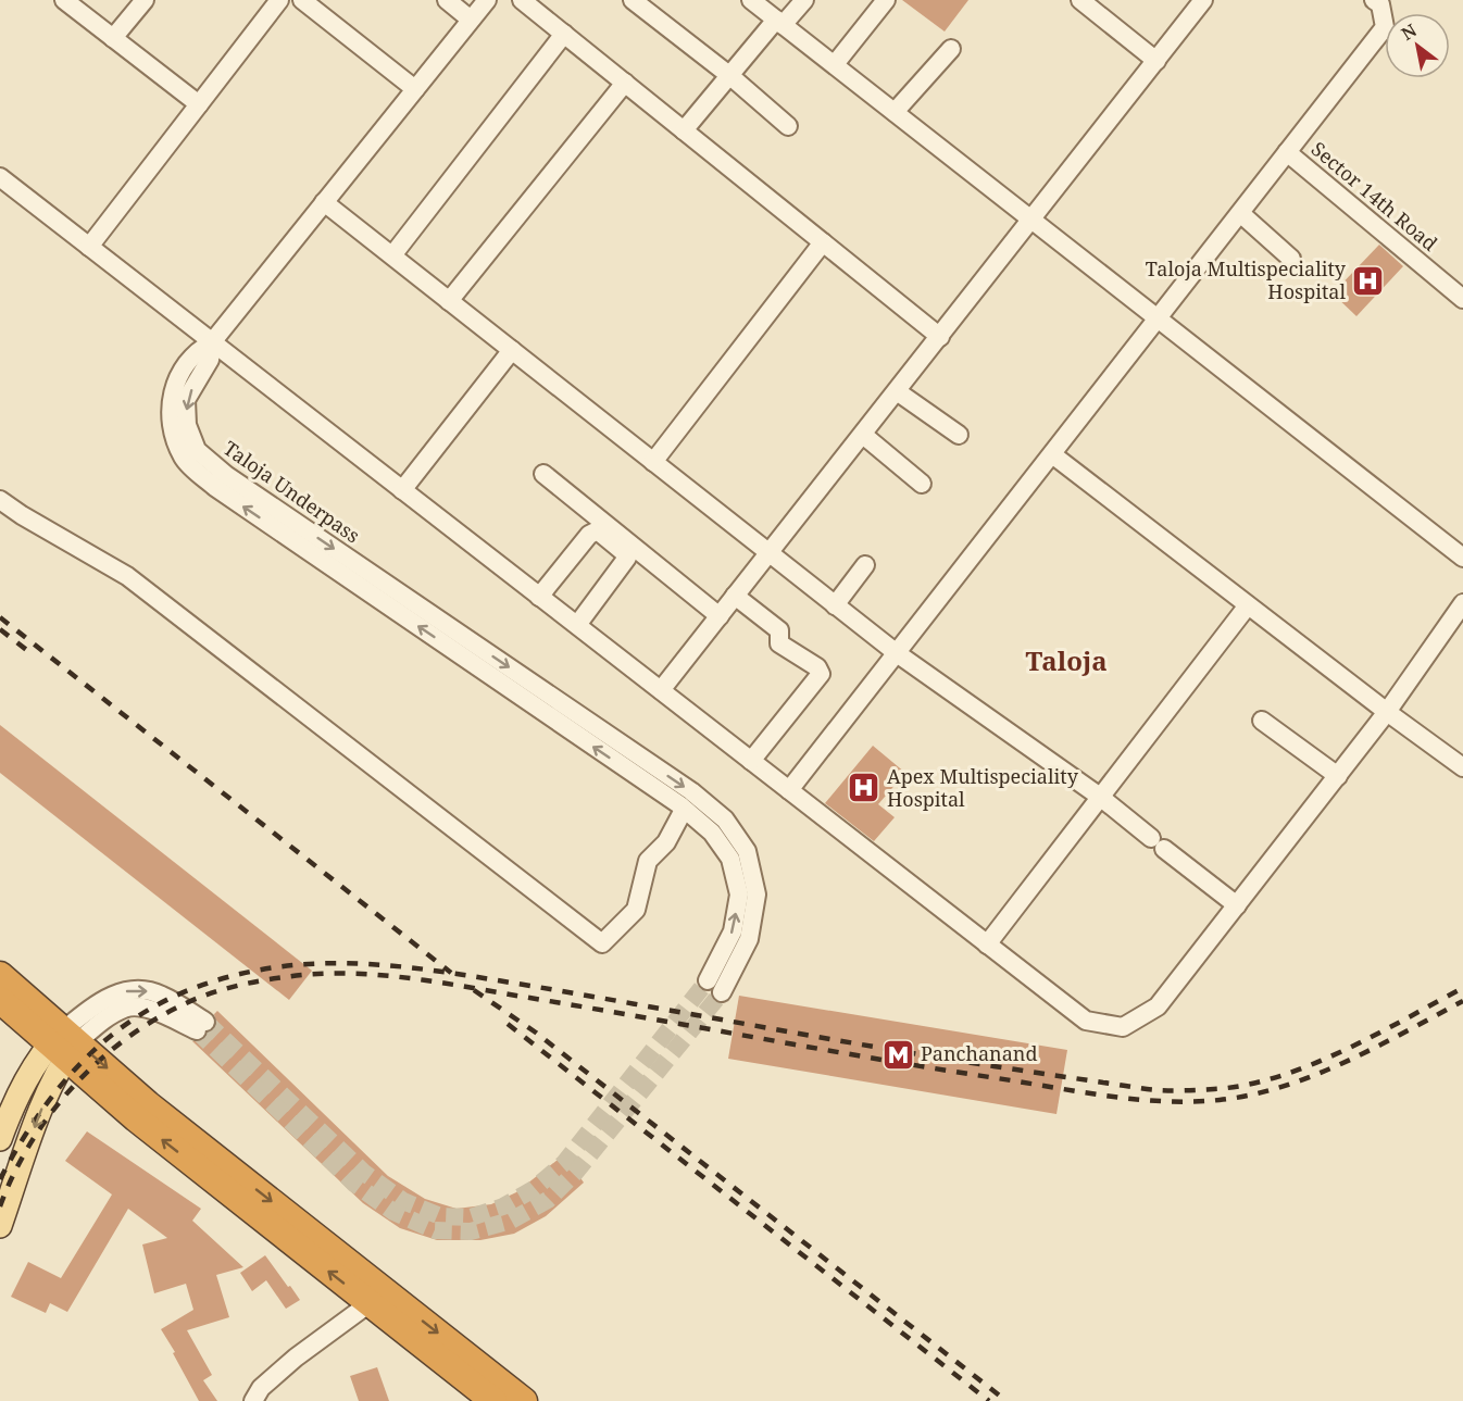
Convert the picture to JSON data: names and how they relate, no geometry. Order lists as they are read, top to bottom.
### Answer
{
  "streets": {
    "street": ["Sector 14th Road", "Taloja Underpass"]
  },
  "districts": ["Taloja"],
  "places": {
    "hospital": ["Taloja Multispeciality Hospital", "Apex Multispeciality Hospital"],
    "metro station": ["Panchanand"]
  },
  "north": "top left"
}
